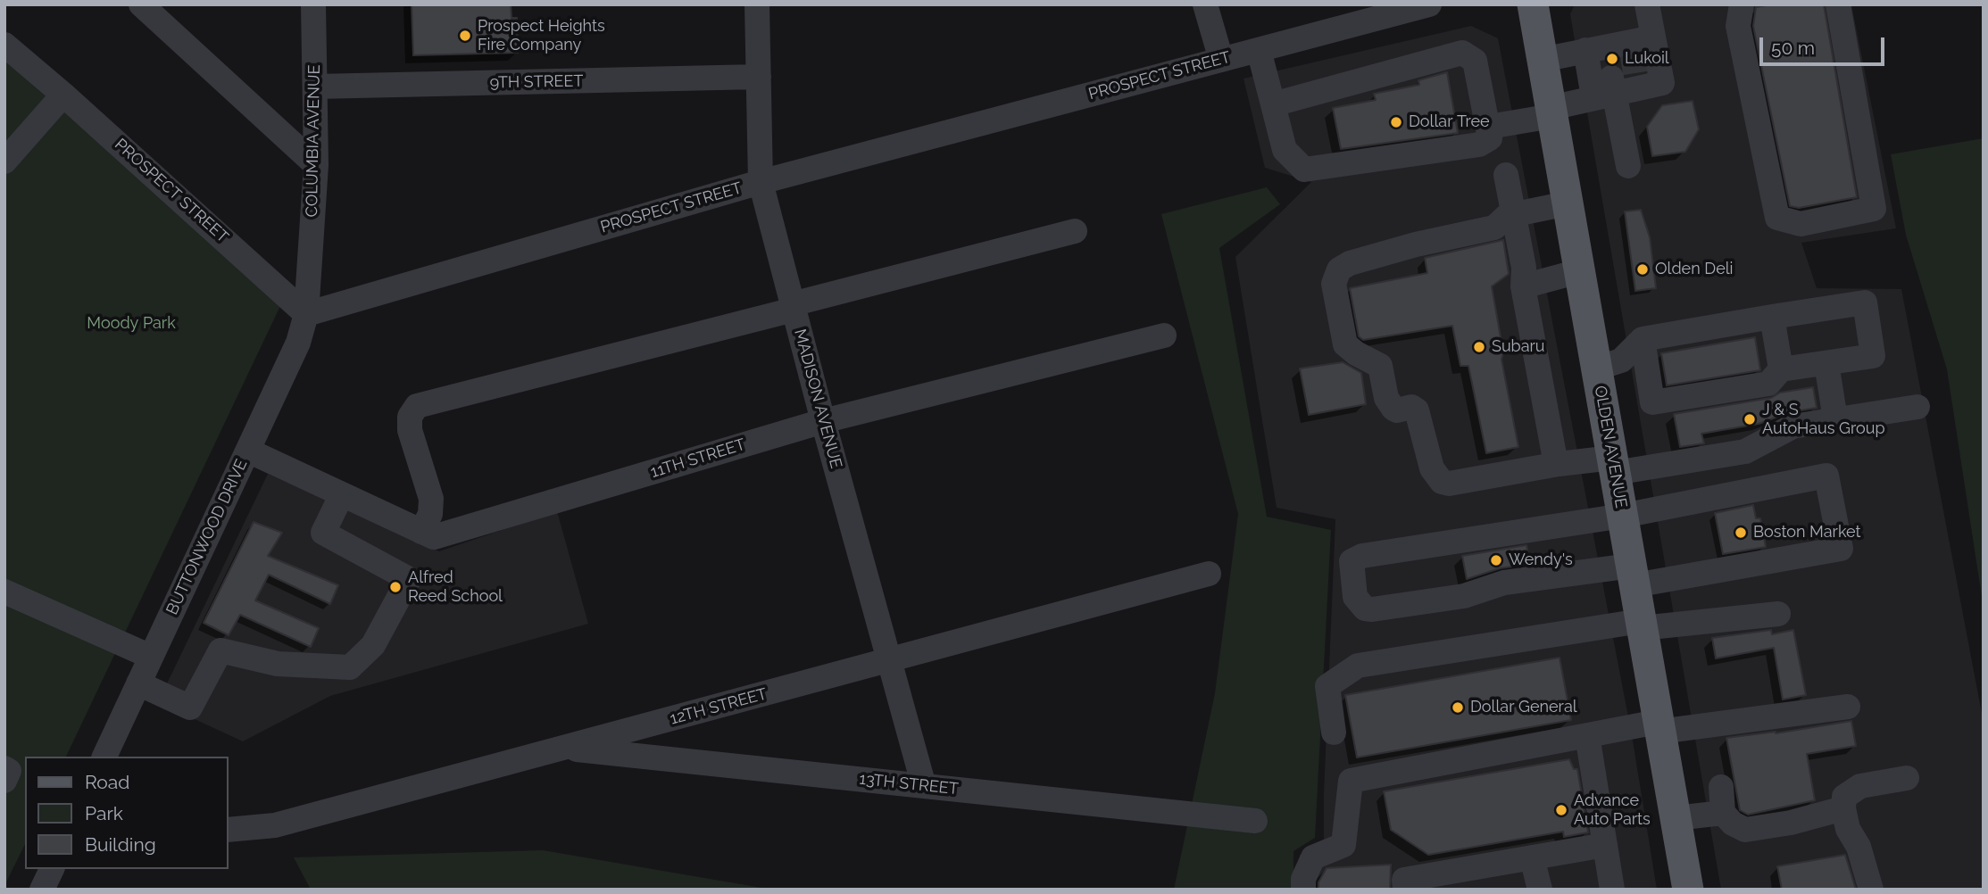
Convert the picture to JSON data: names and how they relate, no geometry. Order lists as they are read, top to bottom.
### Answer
{
  "streets": {
    "main road": ["OLDEN AVENUE"],
    "street": [
      "PROSPECT STREET",
      "9TH STREET",
      "COLUMBIA AVENUE",
      "MADISON AVENUE",
      "11TH STREET",
      "BUTTONWOOD DRIVE",
      "12TH STREET",
      "13TH STREET"
    ]
  },
  "crossings": [
    ["PROSPECT STREET", "COLUMBIA AVENUE"],
    ["PROSPECT STREET", "MADISON AVENUE"],
    ["PROSPECT STREET", "BUTTONWOOD DRIVE"],
    ["9TH STREET", "COLUMBIA AVENUE"],
    ["9TH STREET", "MADISON AVENUE"],
    ["COLUMBIA AVENUE", "BUTTONWOOD DRIVE"],
    ["MADISON AVENUE", "11TH STREET"],
    ["MADISON AVENUE", "12TH STREET"],
    ["MADISON AVENUE", "13TH STREET"],
    ["11TH STREET", "BUTTONWOOD DRIVE"],
    ["12TH STREET", "13TH STREET"]
  ],
  "parks": ["Moody Park"],
  "places": [
    "Prospect Heights Fire Company",
    "Lukoil",
    "Dollar Tree",
    "Olden Deli",
    "Subaru",
    "J & S AutoHaus Group",
    "Boston Market",
    "Wendy's",
    "Alfred Reed School",
    "Dollar General",
    "Advance Auto Parts"
  ],
  "legend": ["Road", "Park", "Building"],
  "scale_bar": "50 m"
}
